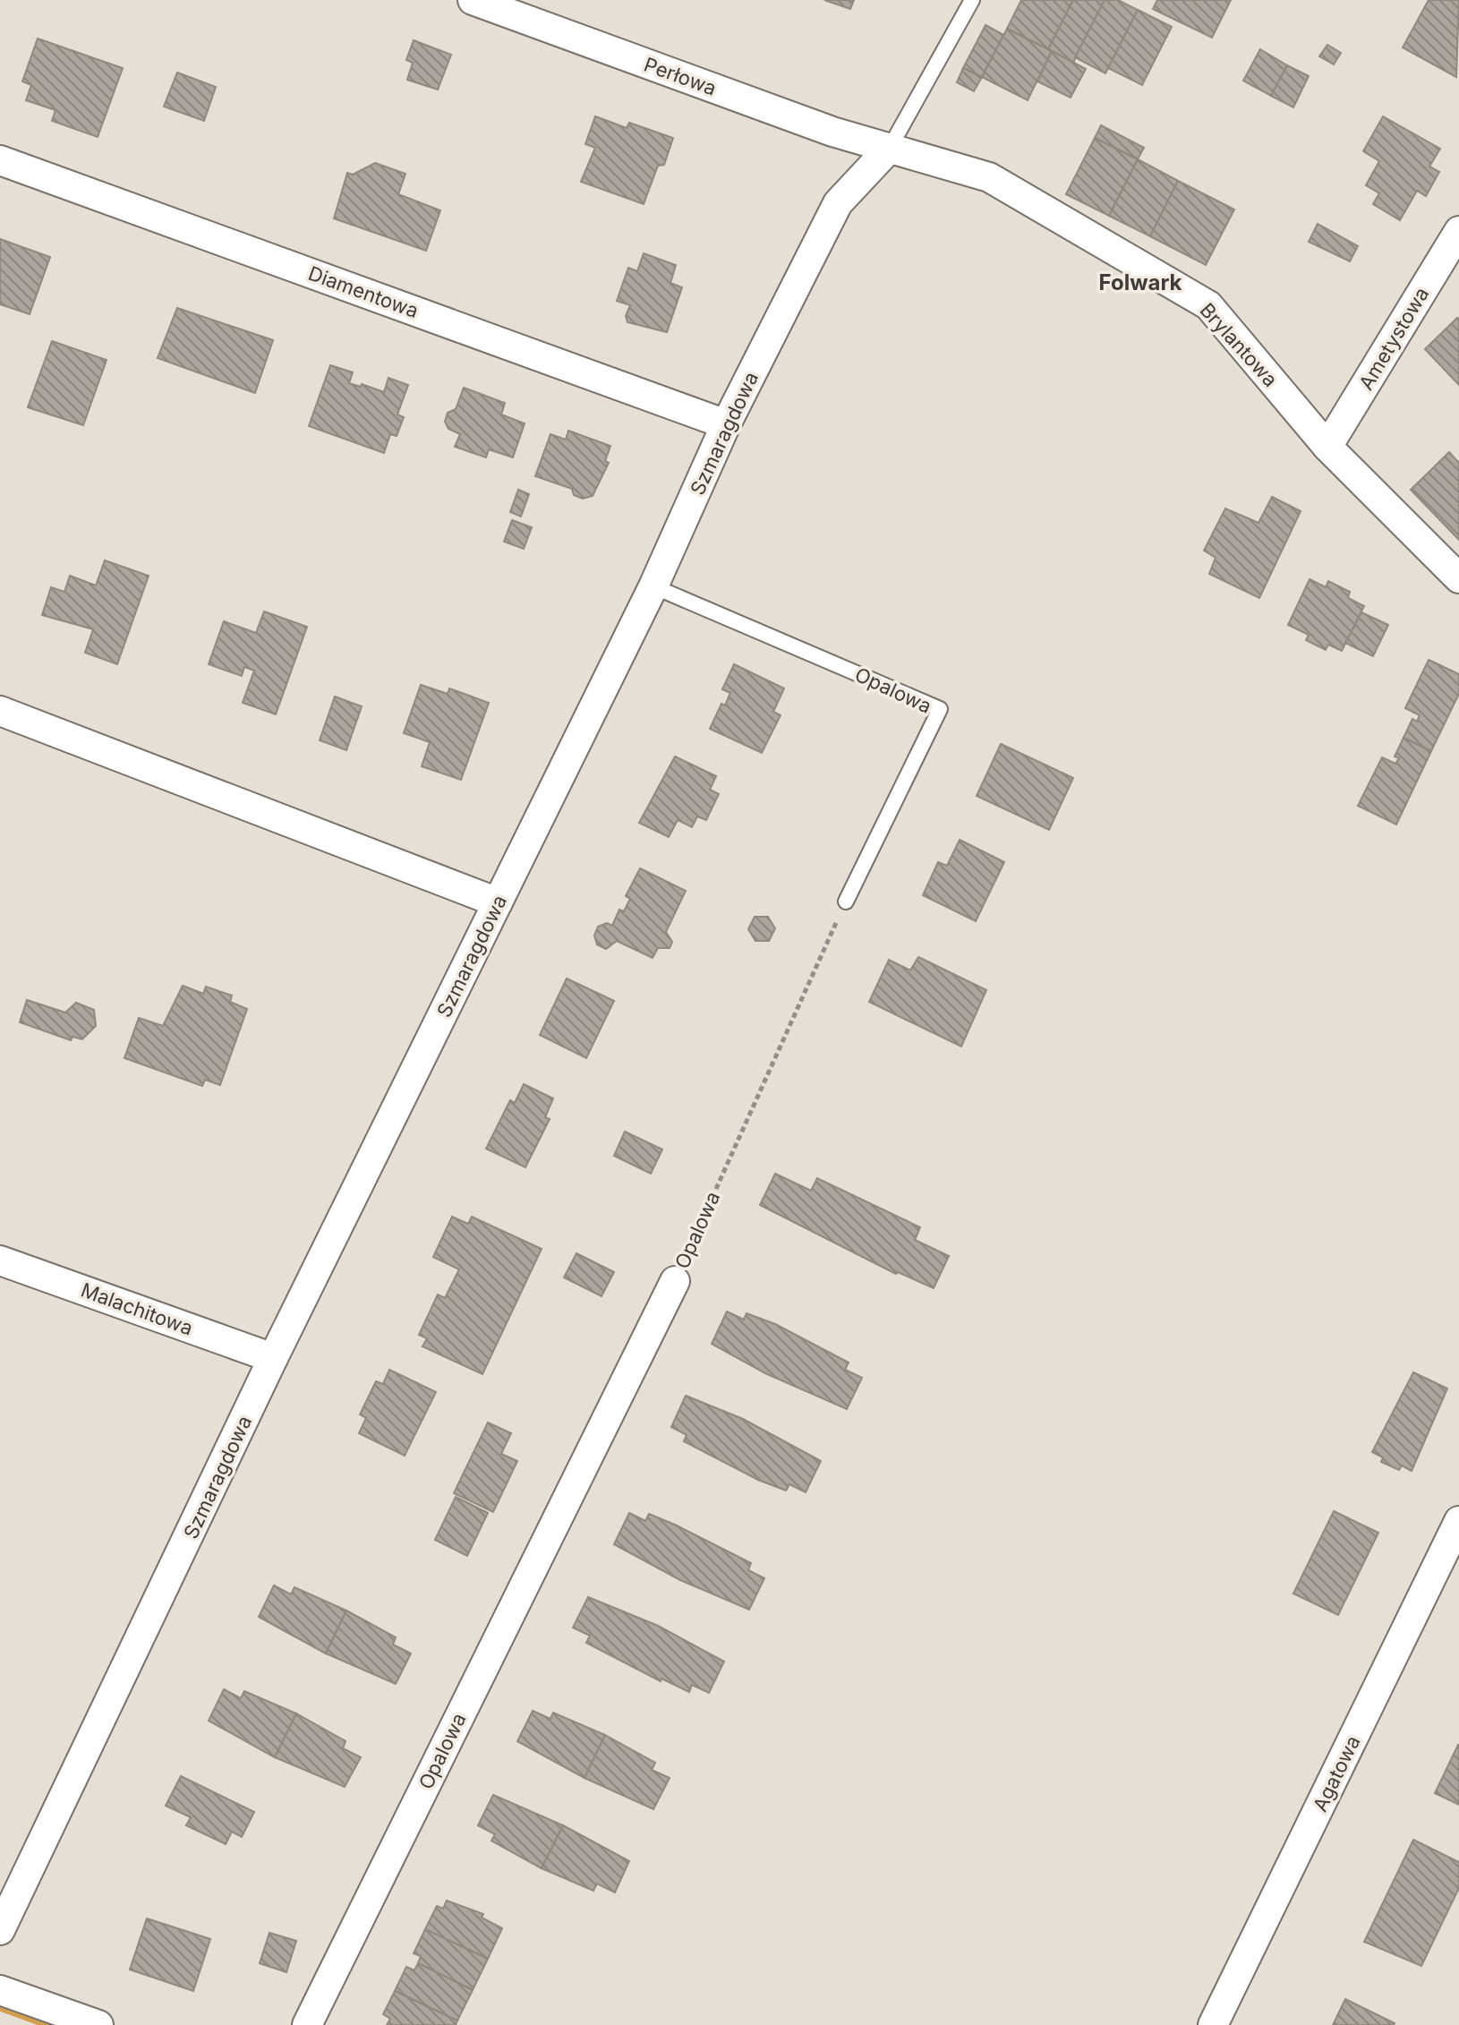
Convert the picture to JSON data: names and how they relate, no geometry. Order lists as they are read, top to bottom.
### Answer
{
  "streets": {
    "street": [
      "Perłowa",
      "Diamentowa",
      "Ametystowa",
      "Brylantowa",
      "Szmaragdowa",
      "Opalowa",
      "Malachitowa",
      "Agatowa"
    ]
  },
  "crossings": [
    ["Perłowa", "Brylantowa"],
    ["Perłowa", "Szmaragdowa"],
    ["Diamentowa", "Szmaragdowa"],
    ["Ametystowa", "Brylantowa"],
    ["Brylantowa", "Szmaragdowa"],
    ["Szmaragdowa", "Opalowa"],
    ["Szmaragdowa", "Malachitowa"]
  ],
  "districts": ["Folwark"]
}
